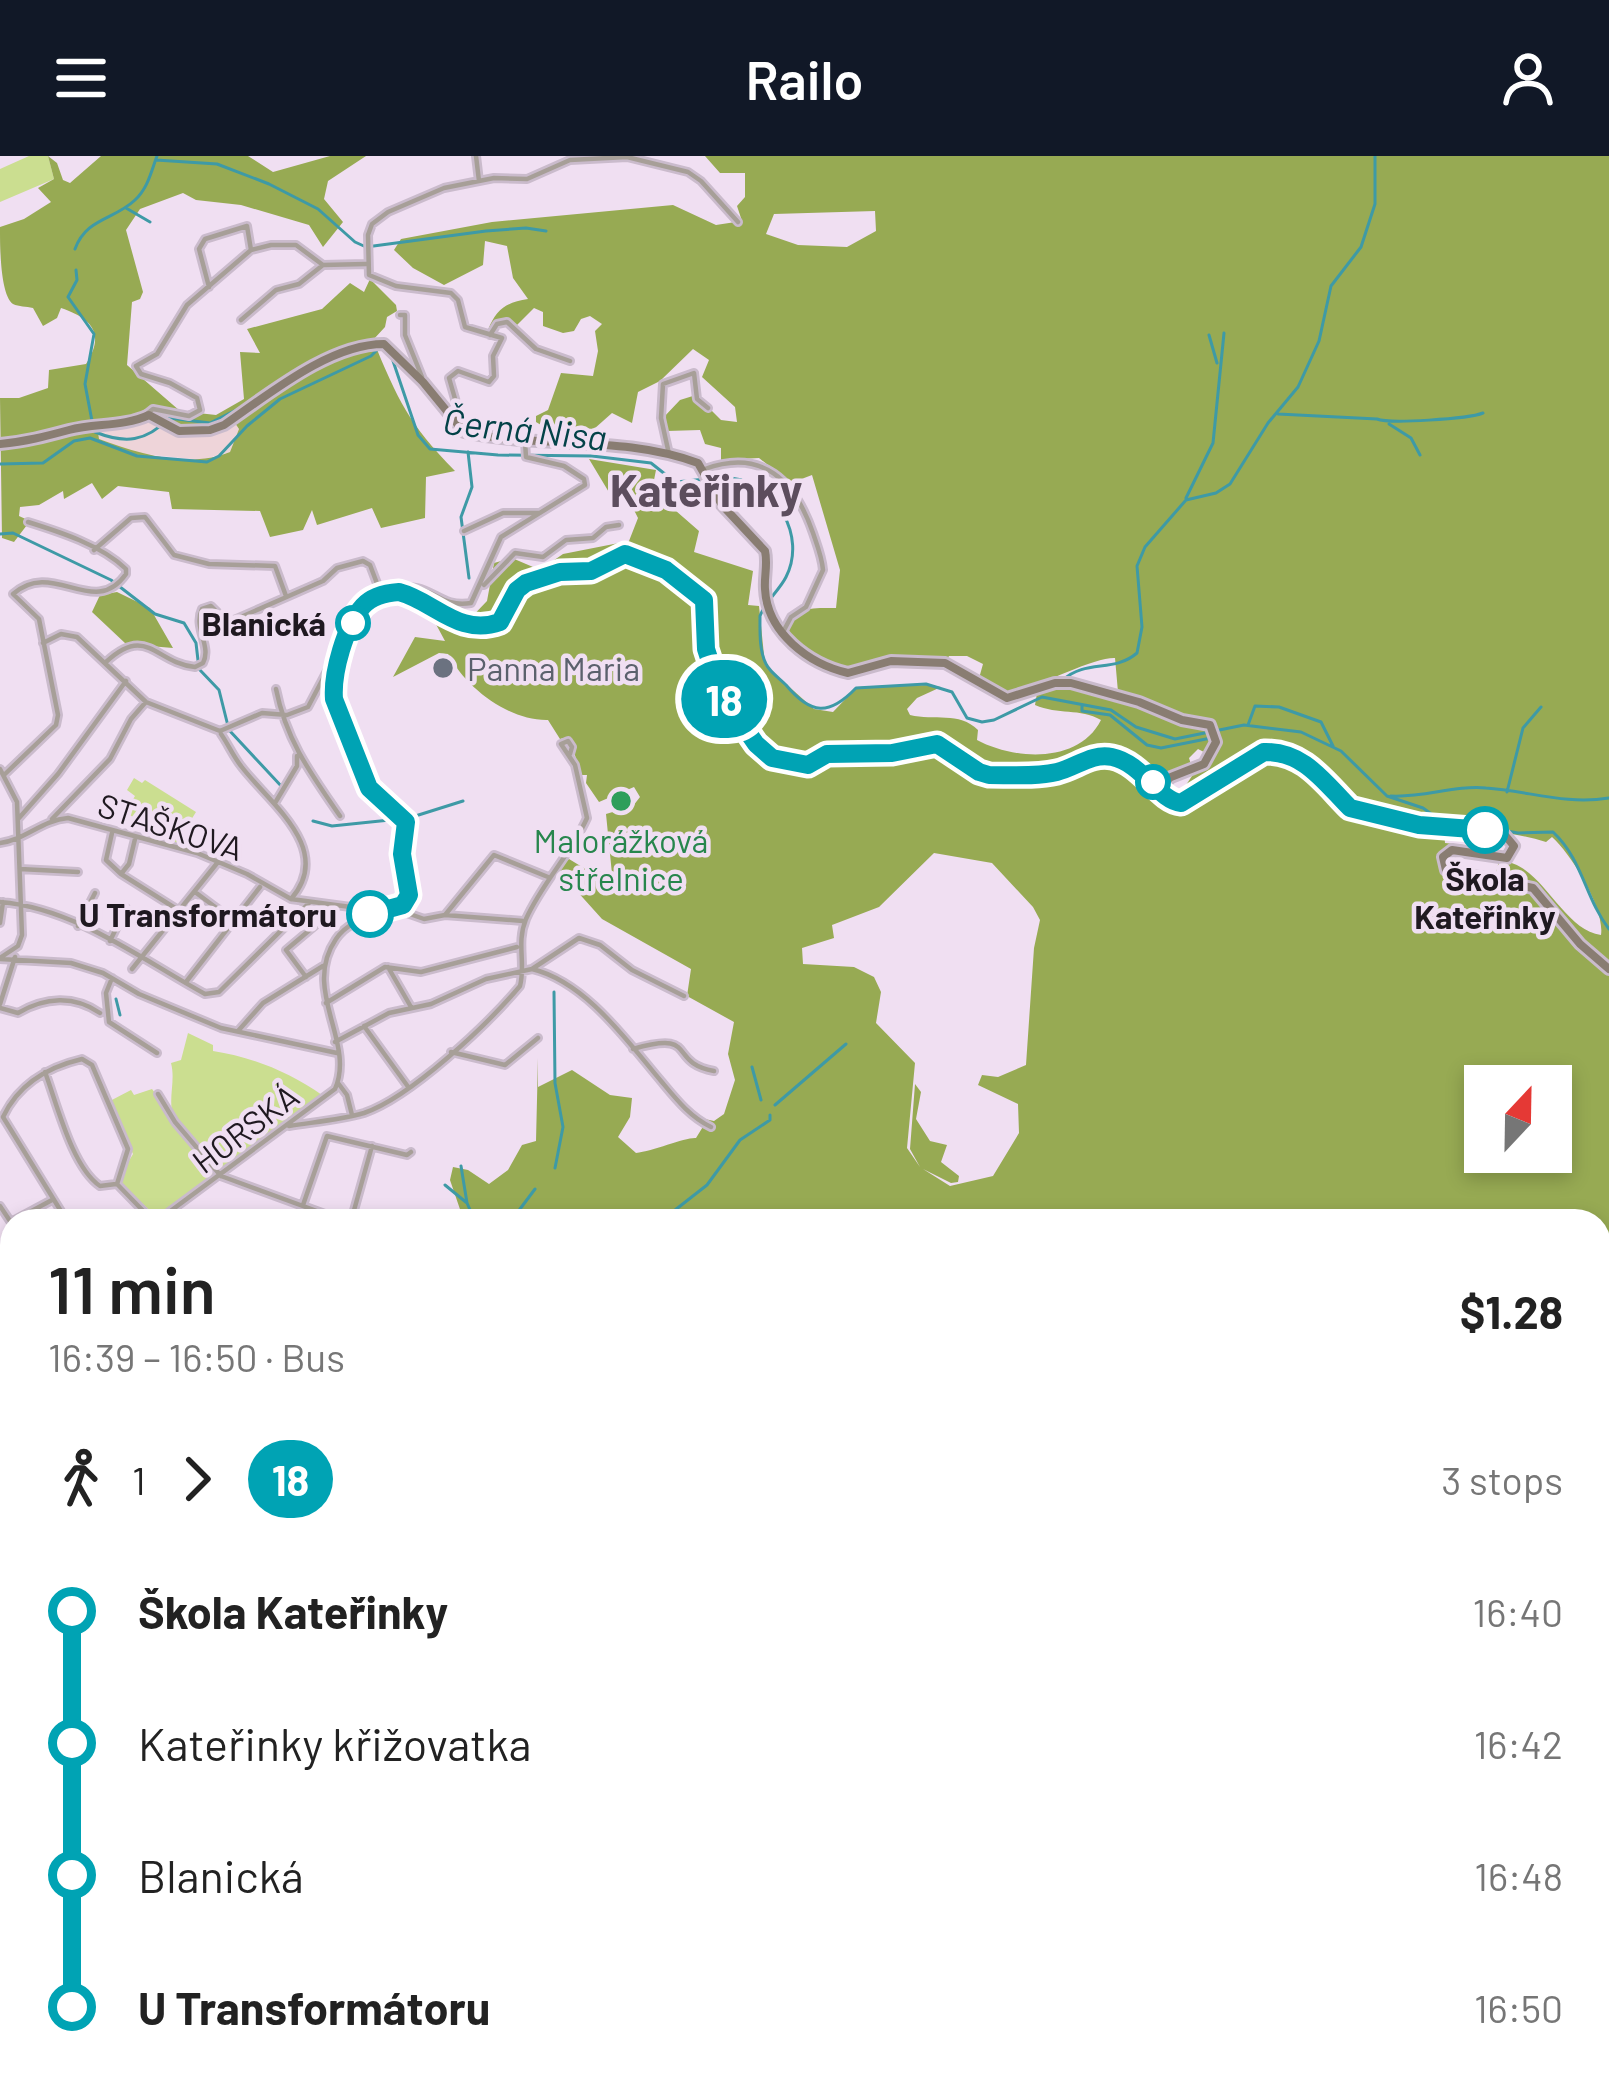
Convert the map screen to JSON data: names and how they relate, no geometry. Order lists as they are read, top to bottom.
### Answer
{
  "streets": {
    "street": ["STAŠKOVA", "HORSKÁ"]
  },
  "districts": ["Kateřinky"],
  "water": ["Černá Nisa"],
  "places": [
    "Blanická",
    "Panna Maria",
    "Malorážková střelnice",
    "Škola Kateřinky",
    "U Transformátoru"
  ],
  "lines": ["bus line 18"],
  "north": "top",
  "page": {
    "header": "Railo",
    "on_map": "18",
    "heading": ["11 min", "16:39 – 16:50 · Bus", "$1.28"],
    "legs": ["1", "18", "3 stops"],
    "list": [
      {
        "name": "Škola Kateřinky",
        "value": "16:40"
      },
      {
        "name": "Kateřinky křižovatka",
        "value": "16:42"
      },
      {
        "name": "Blanická",
        "value": "16:48"
      },
      {
        "name": "U Transformátoru",
        "value": "16:50"
      }
    ]
  }
}
